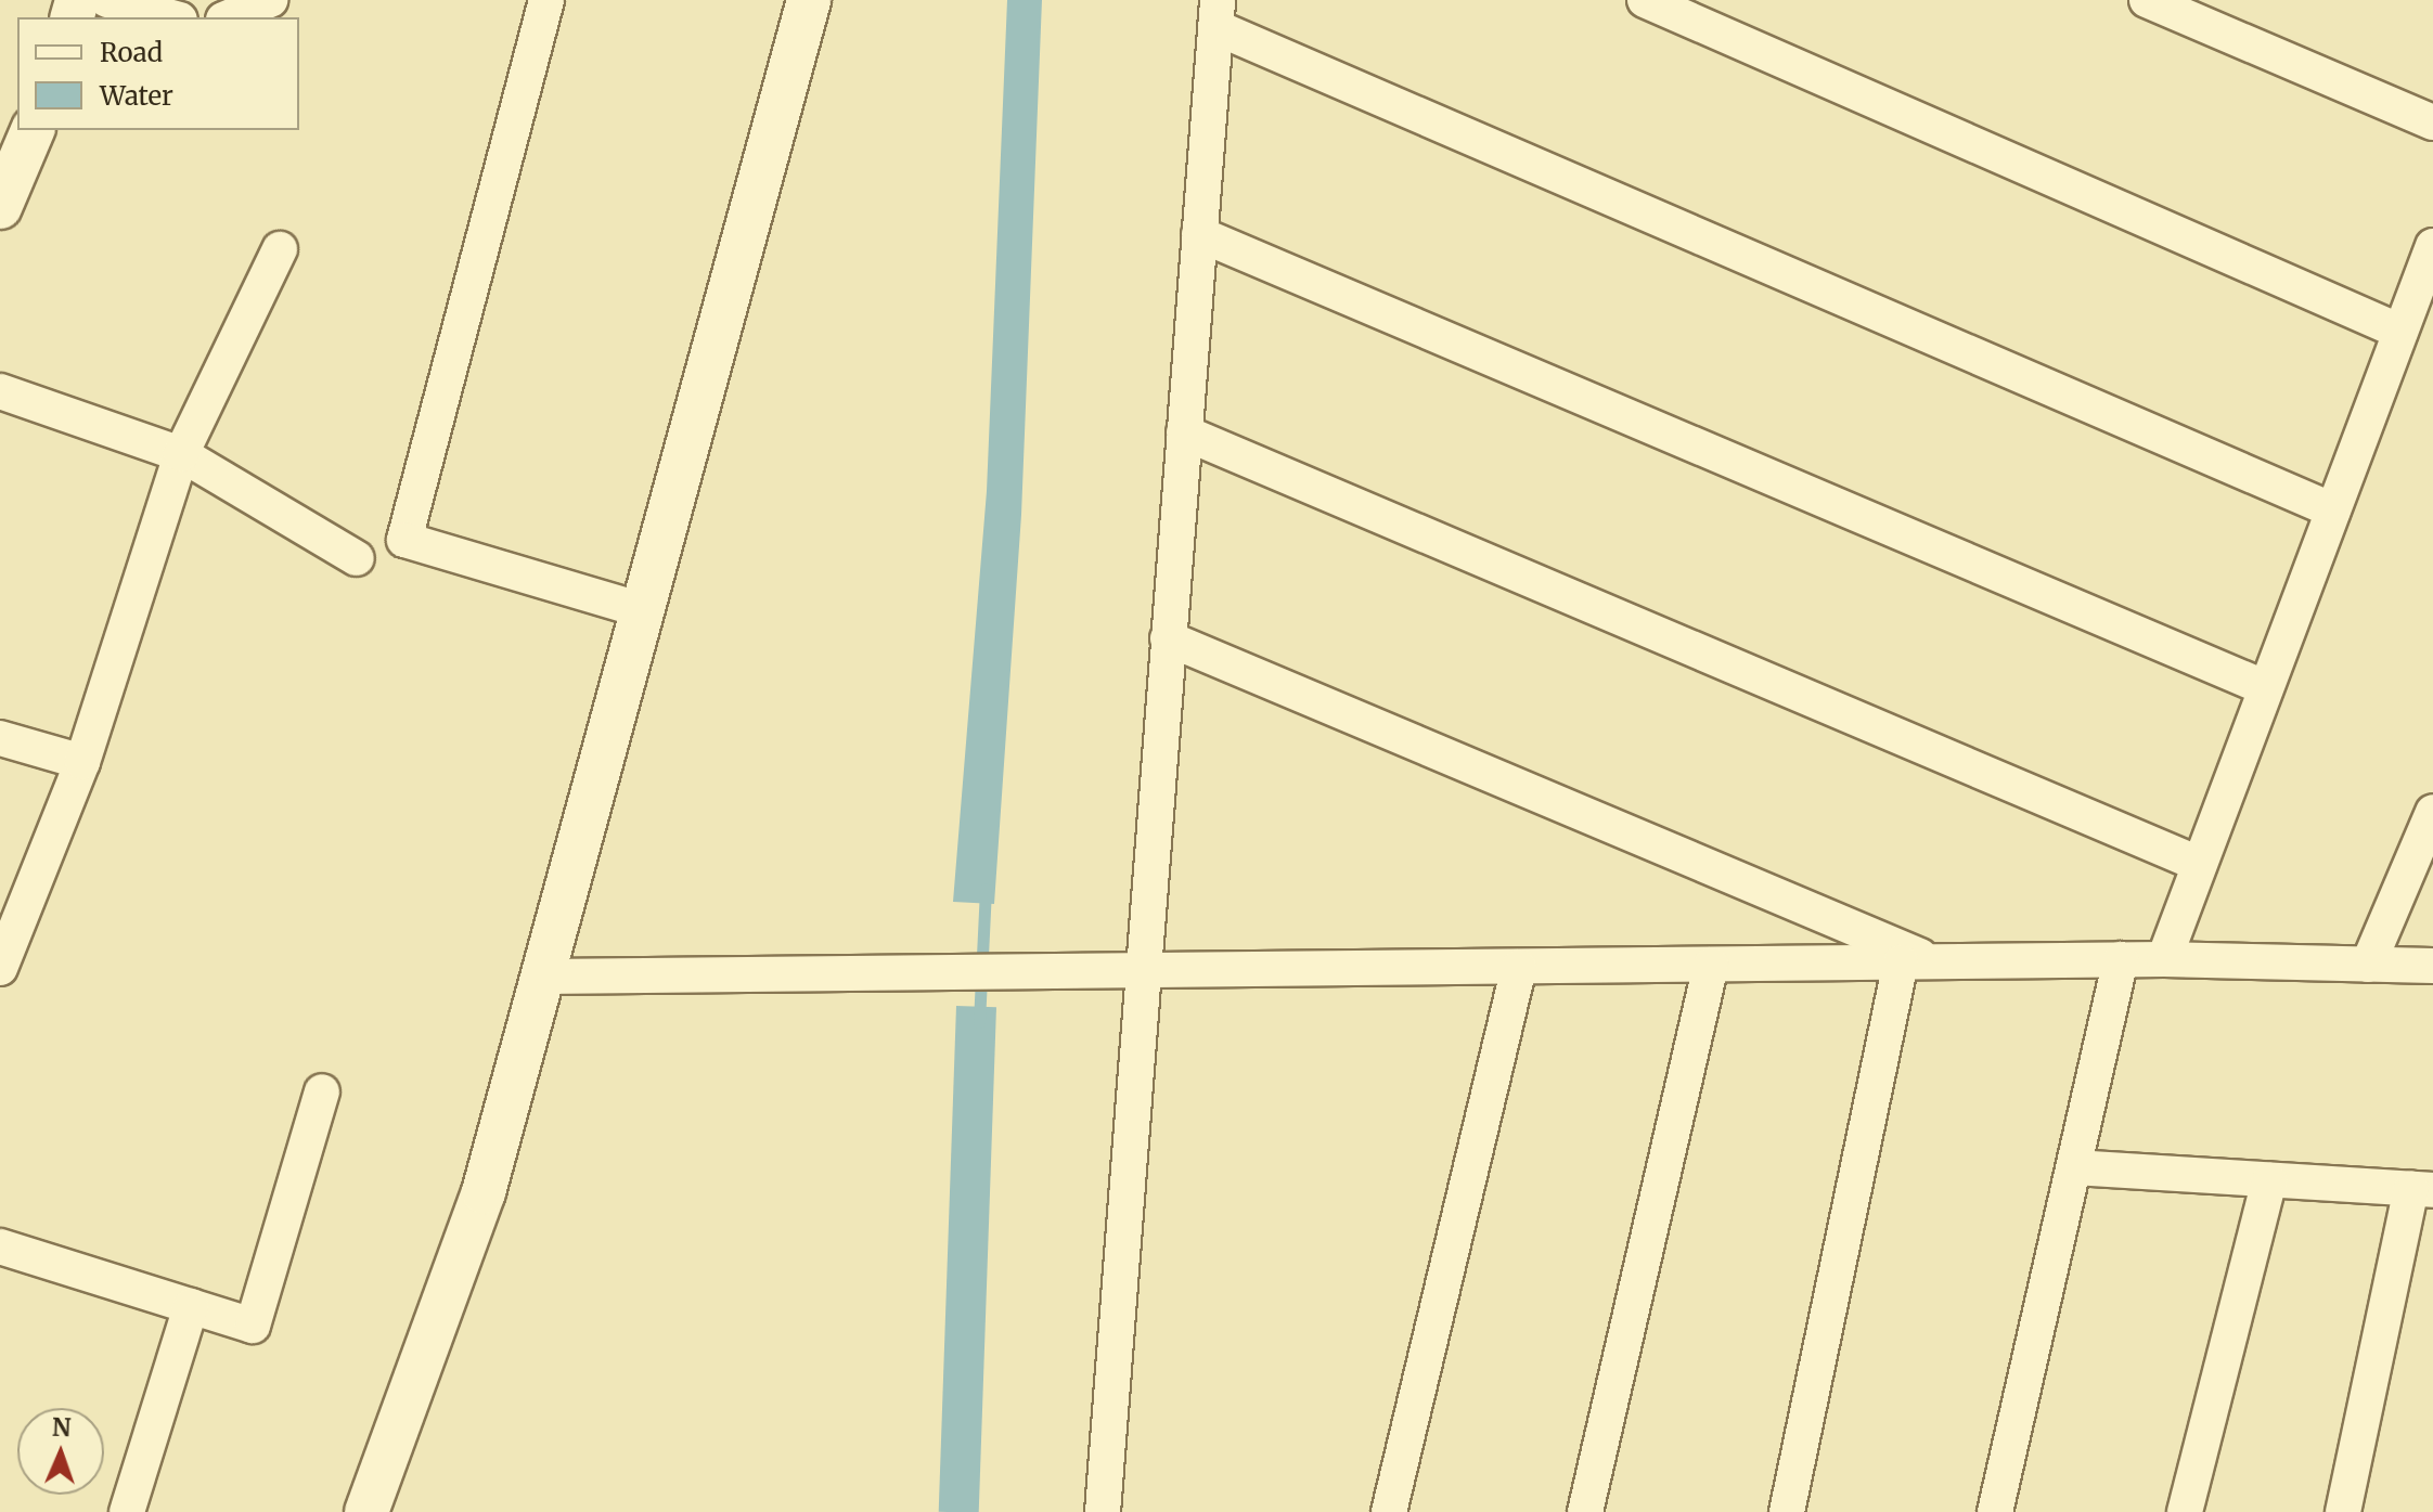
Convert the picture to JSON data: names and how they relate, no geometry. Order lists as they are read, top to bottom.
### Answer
{
  "legend": ["Road", "Water"],
  "north": "top"
}
